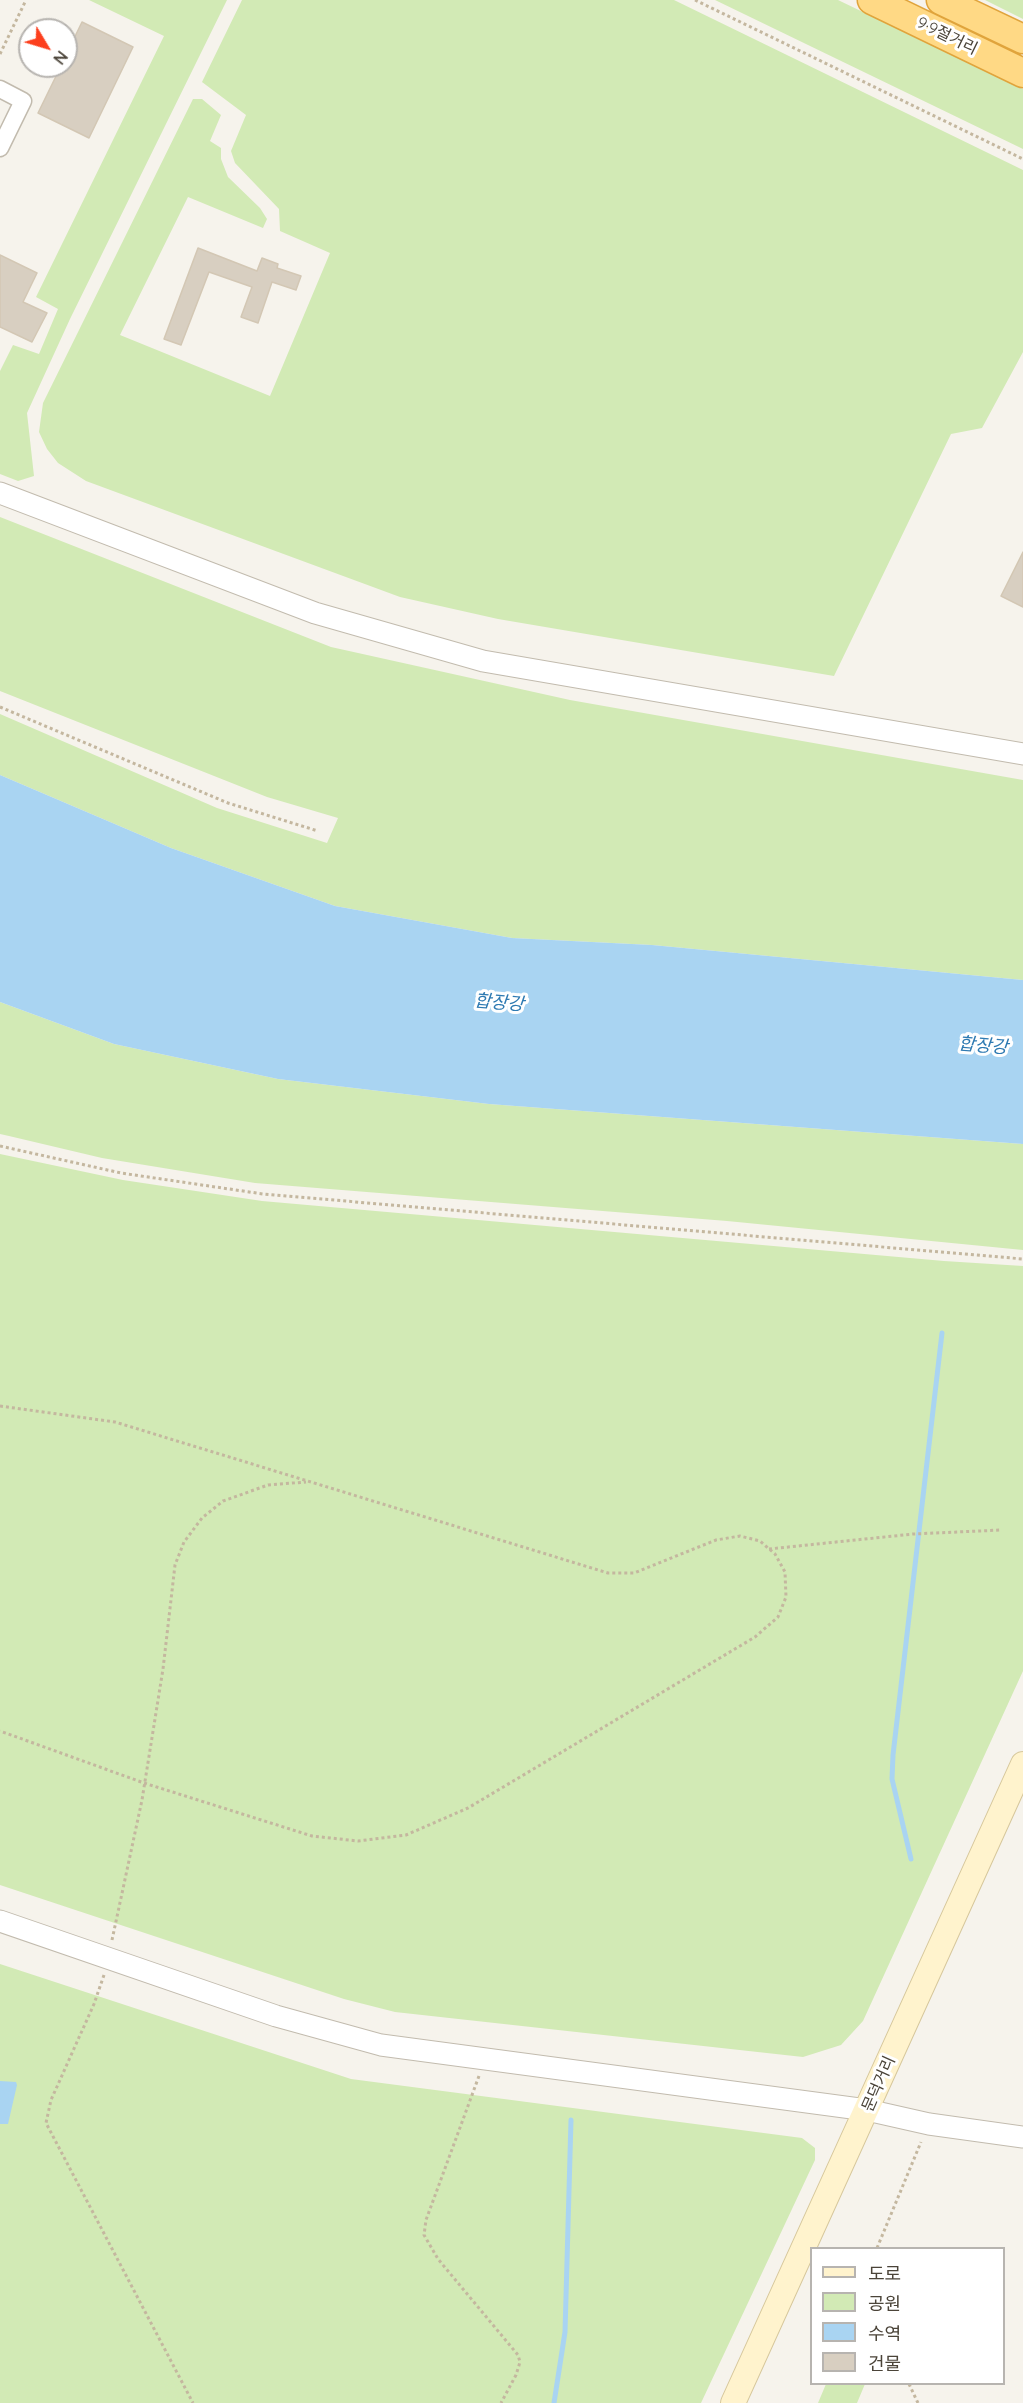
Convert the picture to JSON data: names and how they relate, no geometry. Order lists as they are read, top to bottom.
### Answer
{
  "streets": {
    "highway": ["9·9절거리"],
    "main road": ["문덕거리"]
  },
  "water": ["합장강"],
  "legend": [
    "도로",
    "공원",
    "수역",
    "건물"
  ],
  "north": "bottom right"
}
